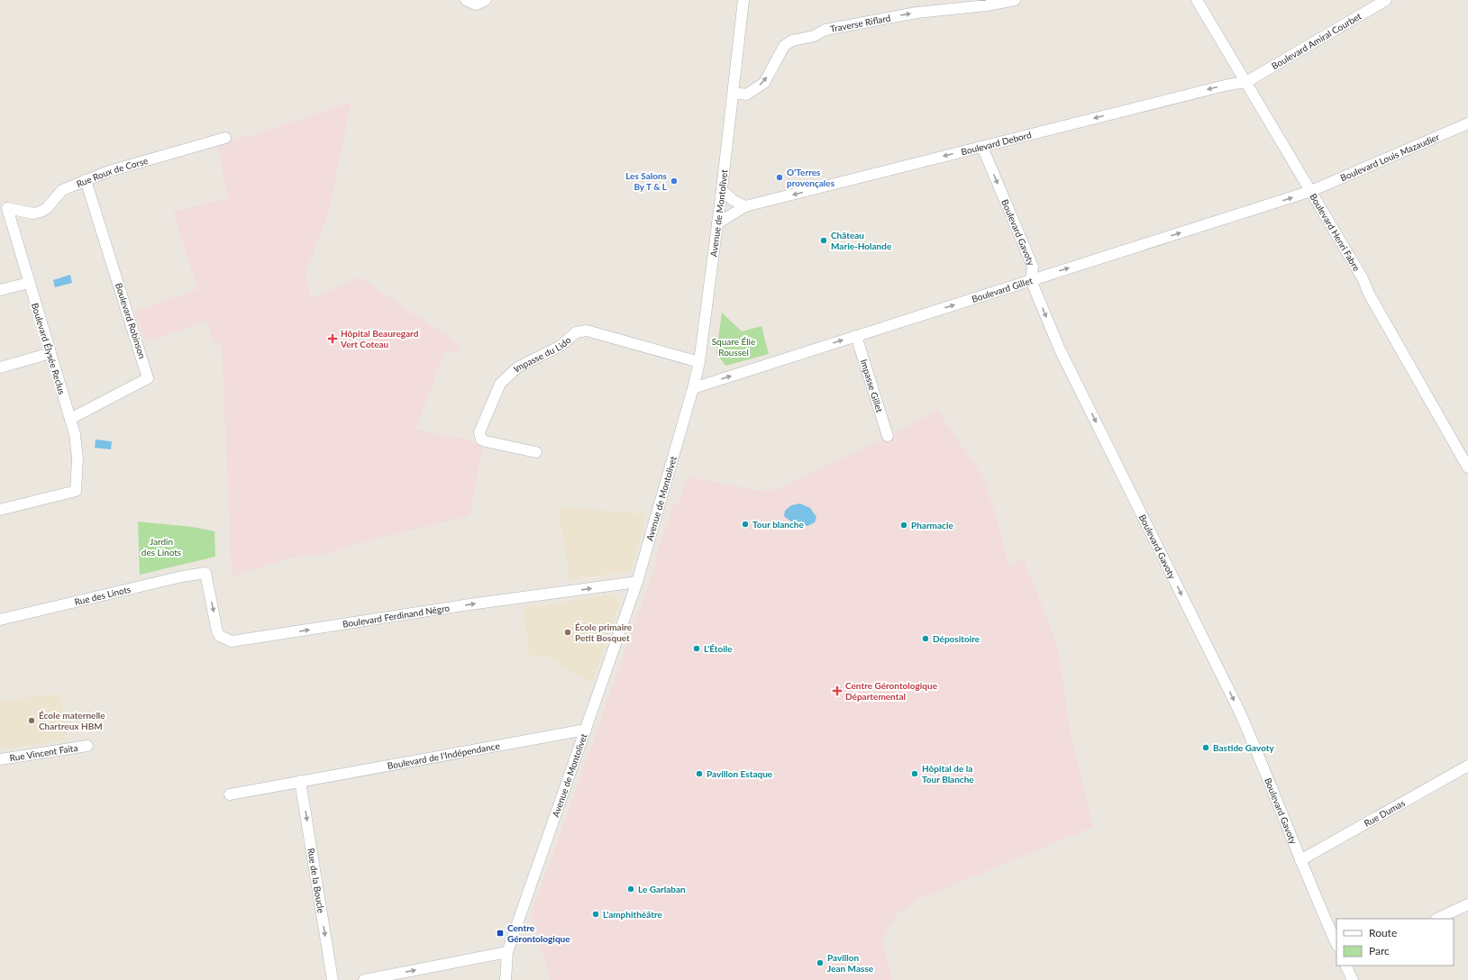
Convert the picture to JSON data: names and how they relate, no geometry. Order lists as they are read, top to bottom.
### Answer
{
  "streets": {
    "street": [
      "Traverse Riflard",
      "Boulevard Amiral Courbet",
      "Boulevard Debord",
      "Boulevard Louis Mazaudier",
      "Rue Roux de Corse",
      "Avenue de Montolivet",
      "Boulevard Gavoty",
      "Boulevard Henri Fabre",
      "Boulevard Gillet",
      "Boulevard Robinson",
      "Boulevard Élysée Reclus",
      "Impasse du Lido",
      "Impasse Gillet",
      "Rue des Linots",
      "Boulevard Ferdinand Négro",
      "Rue Vincent Faita",
      "Boulevard de l'Indépendance",
      "Rue Dumas",
      "Rue de la Boucle"
    ]
  },
  "crossings": [
    ["Traverse Riflard", "Avenue de Montolivet"],
    ["Boulevard Amiral Courbet", "Boulevard Debord"],
    ["Boulevard Amiral Courbet", "Boulevard Henri Fabre"],
    ["Boulevard Debord", "Avenue de Montolivet"],
    ["Boulevard Debord", "Boulevard Gavoty"],
    ["Boulevard Debord", "Boulevard Henri Fabre"],
    ["Boulevard Louis Mazaudier", "Boulevard Henri Fabre"],
    ["Boulevard Louis Mazaudier", "Boulevard Gillet"],
    ["Rue Roux de Corse", "Boulevard Robinson"],
    ["Rue Roux de Corse", "Boulevard Élysée Reclus"],
    ["Avenue de Montolivet", "Boulevard Gillet"],
    ["Avenue de Montolivet", "Impasse du Lido"],
    ["Avenue de Montolivet", "Boulevard Ferdinand Négro"],
    ["Avenue de Montolivet", "Boulevard de l'Indépendance"],
    ["Boulevard Gavoty", "Boulevard Gillet"],
    ["Boulevard Gavoty", "Rue Dumas"],
    ["Boulevard Henri Fabre", "Boulevard Gillet"],
    ["Boulevard Gillet", "Impasse Gillet"],
    ["Boulevard Robinson", "Boulevard Élysée Reclus"],
    ["Rue des Linots", "Boulevard Ferdinand Négro"],
    ["Boulevard de l'Indépendance", "Rue de la Boucle"]
  ],
  "one_way": [
    "Traverse Riflard",
    "Boulevard Debord",
    "Boulevard Gavoty",
    "Boulevard Gillet",
    "Boulevard Ferdinand Négro",
    "Rue de la Boucle"
  ],
  "parks": ["Square Élie Roussel", "Jardin des Linots"],
  "places": {
    "other": [
      "O’Terres provençales",
      "Les Salons By T & L",
      "Château Marie-Holande",
      "Tour blanche",
      "Pharmacie",
      "École primaire Petit Bosquet",
      "Dépositoire",
      "L'Étoile",
      "École maternelle Chartreux HBM",
      "Bastide Gavoty",
      "Pavillon Estaque",
      "Hôpital de la Tour Blanche",
      "Le Garlaban",
      "L'amphithéâtre",
      "Pavillon Jean Masse"
    ],
    "health": ["Hôpital Beauregard Vert Coteau", "Centre Gérontologique Départemental"],
    "transit": ["Centre Gérontologique"]
  },
  "legend": ["Route", "Parc"]
}
